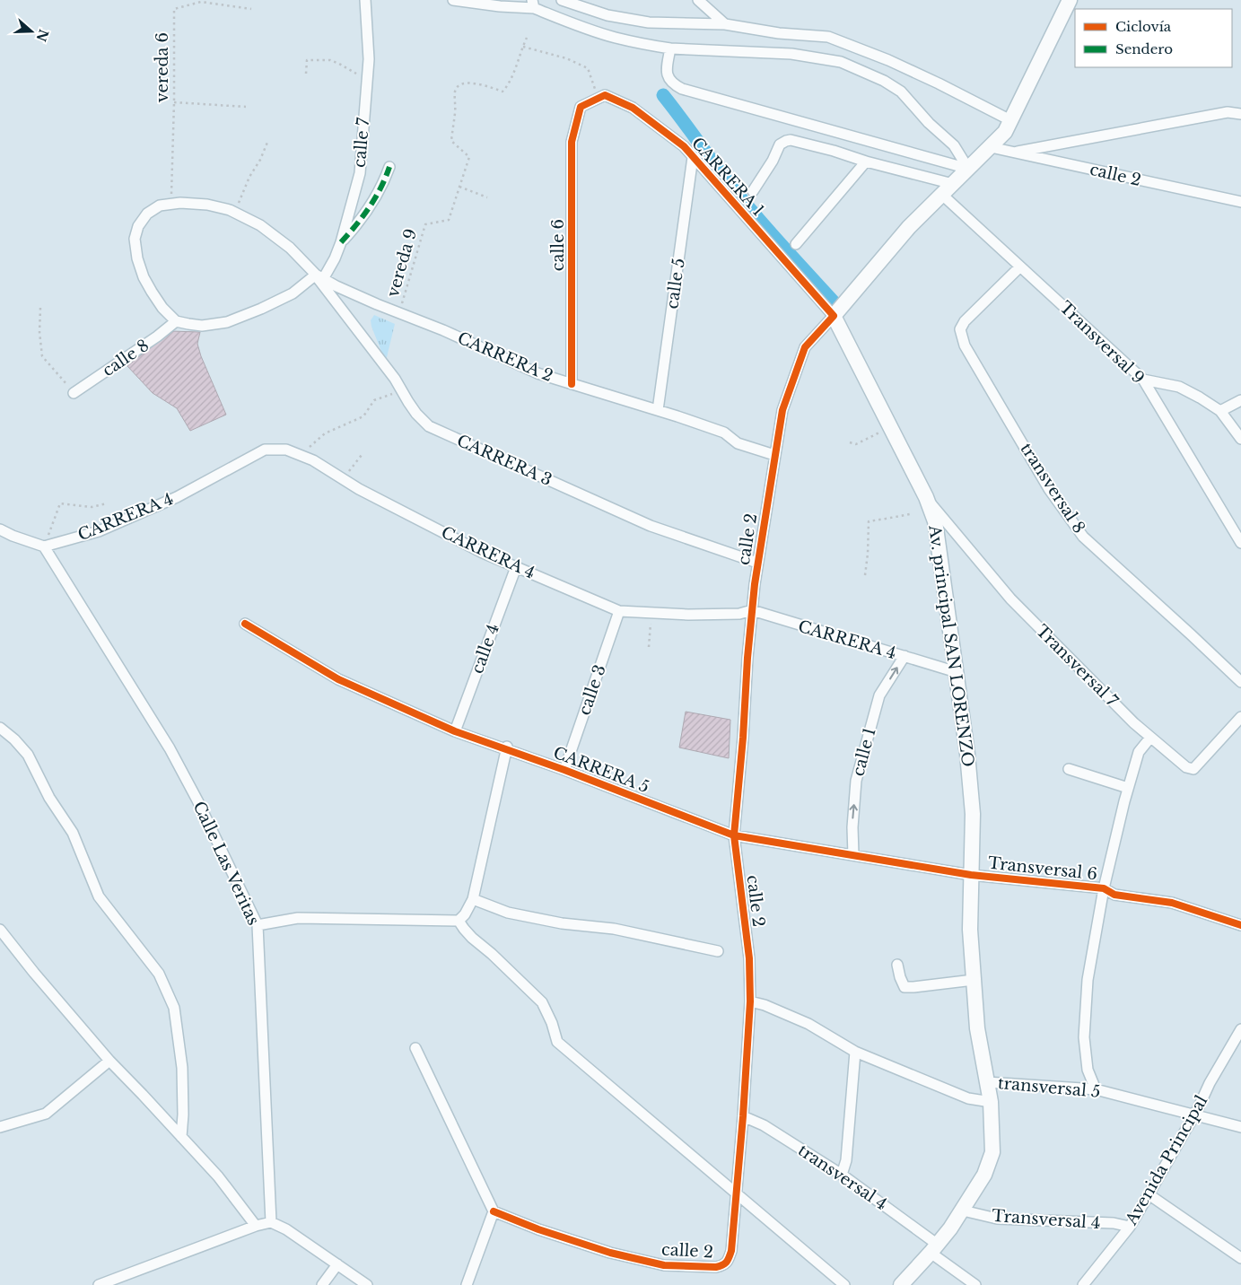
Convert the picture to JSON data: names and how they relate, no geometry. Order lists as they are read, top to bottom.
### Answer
{
  "streets": {
    "main road": ["Av. principal SAN LORENZO"],
    "street": [
      "calle 7",
      "calle 2",
      "CARRERA 1",
      "calle 6",
      "calle 5",
      "Transversal 9",
      "CARRERA 2",
      "calle 8",
      "CARRERA 3",
      "transversal 8",
      "CARRERA 4",
      "calle 4",
      "Transversal 7",
      "calle 3",
      "calle 1",
      "CARRERA 5",
      "Calle Las Veritas",
      "Transversal 6",
      "transversal 5",
      "Avenida Principal",
      "transversal 4",
      "Transversal 4"
    ],
    "path": ["vereda 6", "vereda 9"]
  },
  "crossings": [
    ["vereda 6", "CARRERA 2"],
    ["calle 7", "CARRERA 2"],
    ["calle 7", "CARRERA 3"],
    ["calle 2", "CARRERA 1"],
    ["calle 2", "CARRERA 2"],
    ["calle 2", "CARRERA 3"],
    ["calle 2", "CARRERA 4"],
    ["calle 2", "Av. principal SAN LORENZO"],
    ["calle 2", "CARRERA 5"],
    ["calle 2", "transversal 4"],
    ["CARRERA 1", "calle 6"],
    ["CARRERA 1", "calle 5"],
    ["CARRERA 1", "Av. principal SAN LORENZO"],
    ["calle 6", "CARRERA 2"],
    ["vereda 9", "CARRERA 2"],
    ["calle 5", "CARRERA 2"],
    ["Transversal 9", "transversal 8"],
    ["CARRERA 2", "calle 8"],
    ["CARRERA 2", "CARRERA 3"],
    ["CARRERA 4", "Av. principal SAN LORENZO"],
    ["CARRERA 4", "calle 4"],
    ["CARRERA 4", "calle 3"],
    ["CARRERA 4", "calle 1"],
    ["CARRERA 4", "Calle Las Veritas"],
    ["Av. principal SAN LORENZO", "Transversal 7"],
    ["Av. principal SAN LORENZO", "CARRERA 5"],
    ["Av. principal SAN LORENZO", "Transversal 6"],
    ["Av. principal SAN LORENZO", "transversal 5"],
    ["Av. principal SAN LORENZO", "transversal 4"],
    ["Av. principal SAN LORENZO", "Transversal 4"],
    ["calle 4", "CARRERA 5"],
    ["calle 3", "CARRERA 5"],
    ["calle 1", "CARRERA 5"],
    ["CARRERA 5", "Transversal 6"],
    ["transversal 5", "Avenida Principal"],
    ["Avenida Principal", "Transversal 4"]
  ],
  "one_way": ["calle 1"],
  "legend": ["Ciclovía", "Sendero"],
  "north": "right"
}
